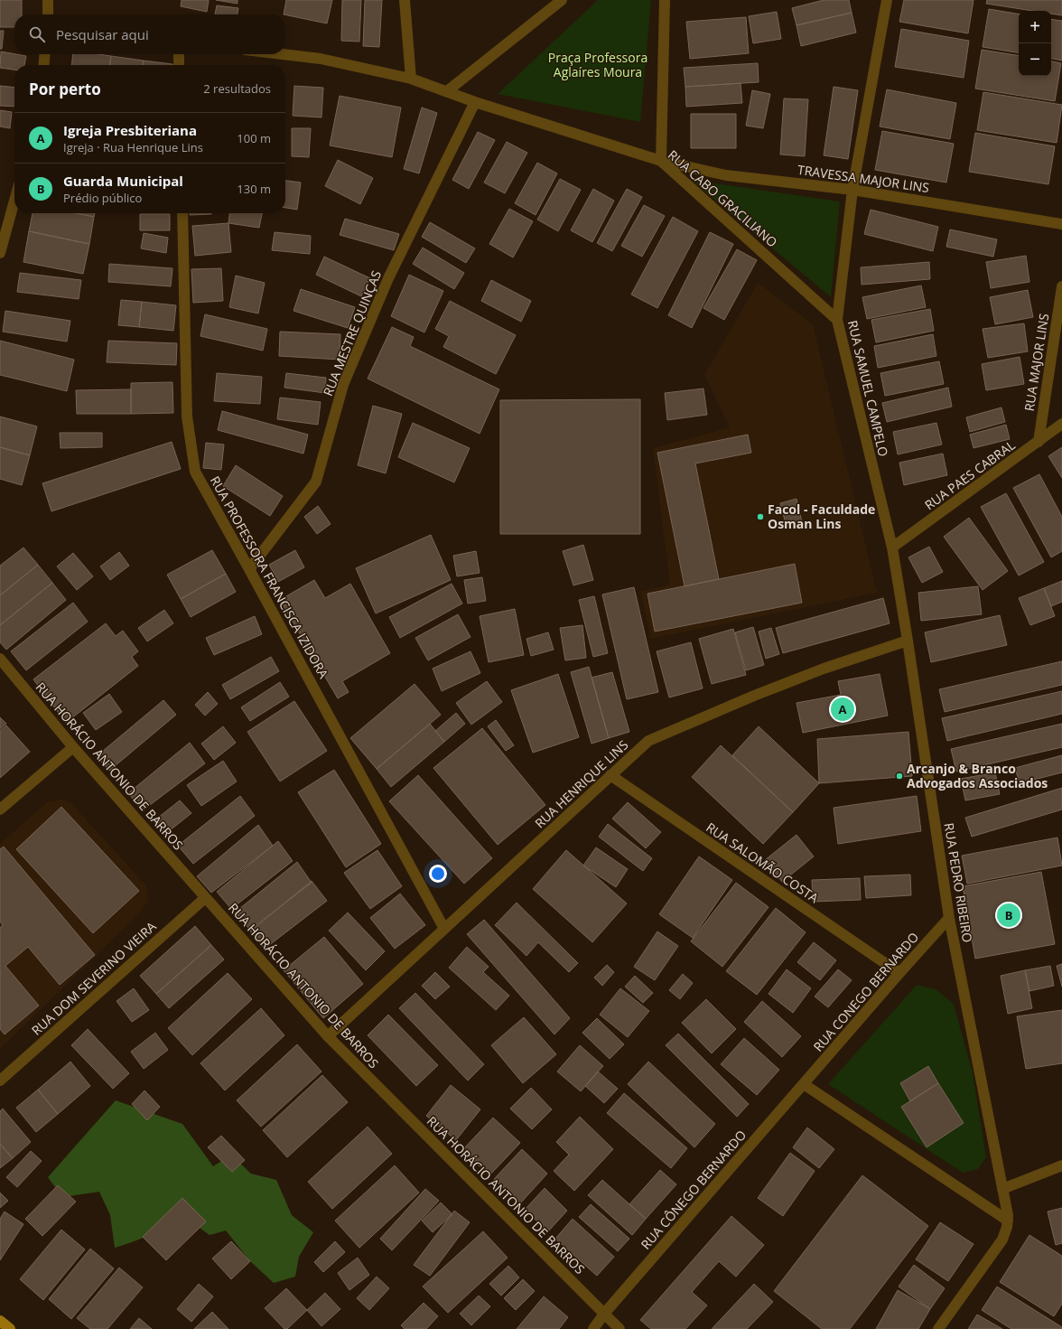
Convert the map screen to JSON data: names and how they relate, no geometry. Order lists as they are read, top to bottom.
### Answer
{
  "streets": {
    "street": [
      "TRAVESSA MAJOR LINS",
      "RUA CABO GRACILIANO",
      "RUA MESTRE QUINÇAS",
      "RUA MAJOR LINS",
      "RUA SAMUEL CAMPELO",
      "RUA PAES CABRAL",
      "RUA PROFESSORA FRANCISCA IZIDORA",
      "RUA HORÁCIO ANTONIO DE BARROS",
      "RUA HENRIQUE LINS",
      "RUA SALOMÃO COSTA",
      "RUA PEDRO RIBEIRO",
      "RUA DOM SEVERINO VIEIRA",
      "RUA CONEGO BERNARDO",
      "RUA CÔNEGO BERNARDO"
    ]
  },
  "crossings": [
    ["TRAVESSA MAJOR LINS", "RUA CABO GRACILIANO"],
    ["TRAVESSA MAJOR LINS", "RUA SAMUEL CAMPELO"],
    ["RUA CABO GRACILIANO", "RUA MESTRE QUINÇAS"],
    ["RUA CABO GRACILIANO", "RUA SAMUEL CAMPELO"],
    ["RUA MESTRE QUINÇAS", "RUA PROFESSORA FRANCISCA IZIDORA"],
    ["RUA MAJOR LINS", "RUA PAES CABRAL"],
    ["RUA SAMUEL CAMPELO", "RUA PAES CABRAL"],
    ["RUA SAMUEL CAMPELO", "RUA PEDRO RIBEIRO"],
    ["RUA PAES CABRAL", "RUA PEDRO RIBEIRO"],
    ["RUA PROFESSORA FRANCISCA IZIDORA", "RUA HENRIQUE LINS"],
    ["RUA HORÁCIO ANTONIO DE BARROS", "RUA HENRIQUE LINS"],
    ["RUA HORÁCIO ANTONIO DE BARROS", "RUA DOM SEVERINO VIEIRA"],
    ["RUA HORÁCIO ANTONIO DE BARROS", "RUA CÔNEGO BERNARDO"],
    ["RUA HENRIQUE LINS", "RUA SALOMÃO COSTA"],
    ["RUA HENRIQUE LINS", "RUA PEDRO RIBEIRO"],
    ["RUA SALOMÃO COSTA", "RUA CONEGO BERNARDO"],
    ["RUA PEDRO RIBEIRO", "RUA CONEGO BERNARDO"],
    ["RUA CONEGO BERNARDO", "RUA CÔNEGO BERNARDO"]
  ],
  "parks": ["Praça Professora Aglaíres Moura"],
  "places": ["Facol - Faculdade Osman Lins", "Arcanjo & Branco Advogados Associados"],
  "page": {
    "map_buttons": ["+", "−"],
    "search": "Pesquisar aqui",
    "heading": ["Por perto", "2 resultados"],
    "list": [
      {
        "mark": "A",
        "name": "Igreja Presbiteriana",
        "note": "Igreja · Rua Henrique Lins",
        "value": "100 m"
      },
      {
        "mark": "B",
        "name": "Guarda Municipal",
        "note": "Prédio público",
        "value": "130 m"
      }
    ],
    "pins": ["A", "B"]
  }
}
